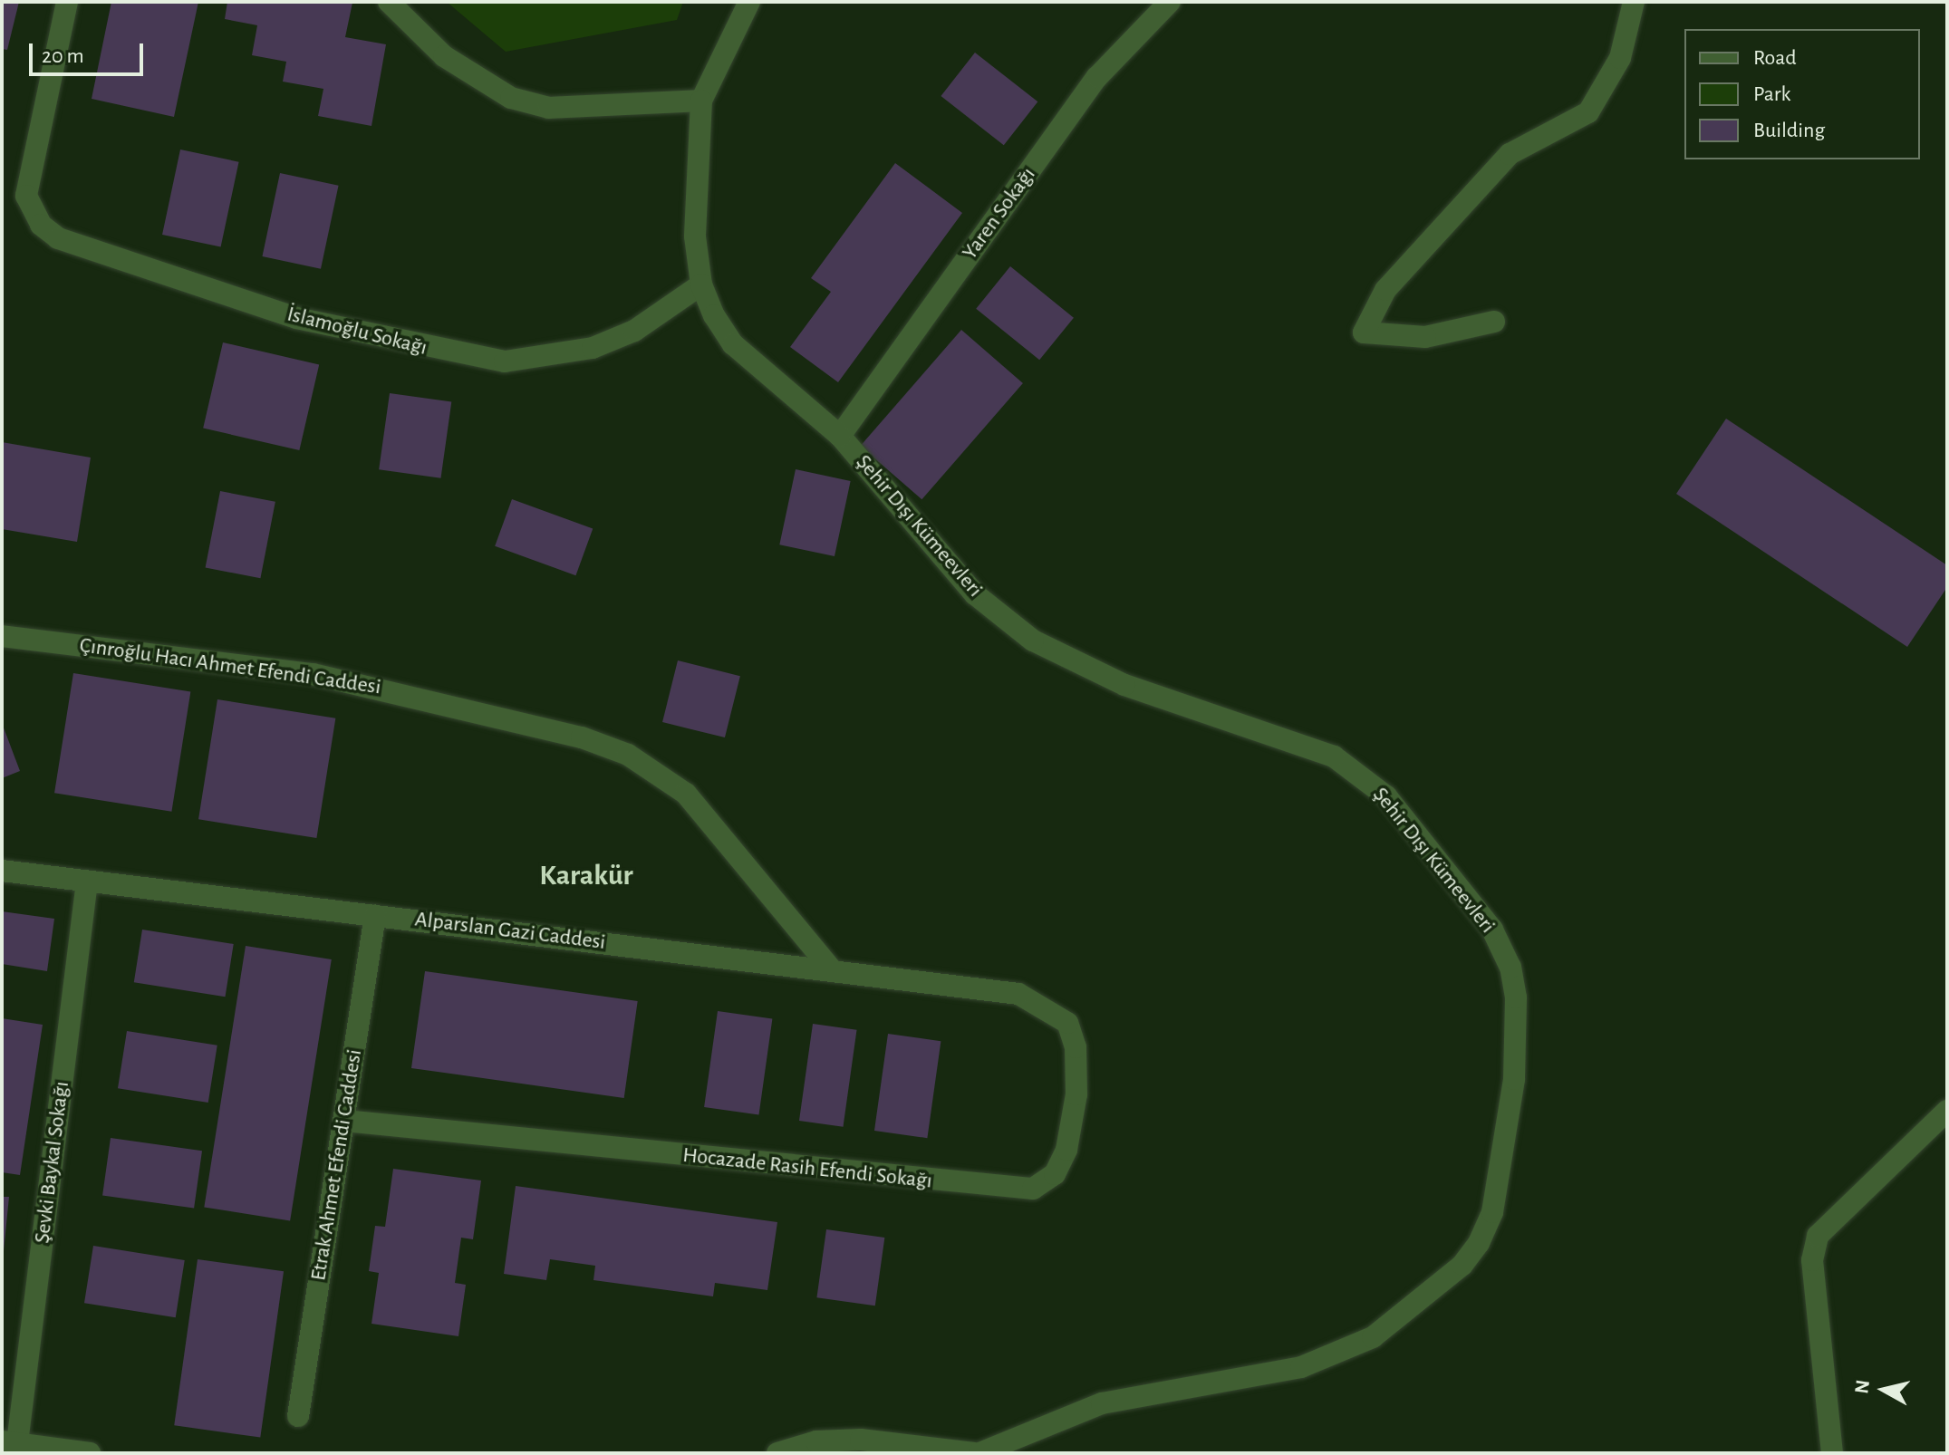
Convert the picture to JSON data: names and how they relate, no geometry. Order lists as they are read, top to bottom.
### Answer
{
  "streets": {
    "street": [
      "Yaren Sokağı",
      "İslamoğlu Sokağı",
      "Şehir Dışı Kümeevleri",
      "Çınroğlu Hacı Ahmet Efendi Caddesi",
      "Alparslan Gazi Caddesi",
      "Şevki Baykal Sokağı",
      "Etrak Ahmet Efendi Caddesi",
      "Hocazade Rasih Efendi Sokağı"
    ]
  },
  "crossings": [
    ["Yaren Sokağı", "Şehir Dışı Kümeevleri"],
    ["İslamoğlu Sokağı", "Şehir Dışı Kümeevleri"],
    ["Çınroğlu Hacı Ahmet Efendi Caddesi", "Alparslan Gazi Caddesi"],
    ["Alparslan Gazi Caddesi", "Şevki Baykal Sokağı"],
    ["Alparslan Gazi Caddesi", "Etrak Ahmet Efendi Caddesi"],
    ["Alparslan Gazi Caddesi", "Hocazade Rasih Efendi Sokağı"],
    ["Etrak Ahmet Efendi Caddesi", "Hocazade Rasih Efendi Sokağı"]
  ],
  "districts": ["Karakür"],
  "legend": ["Road", "Park", "Building"],
  "scale_bar": "20 m",
  "north": "left"
}
